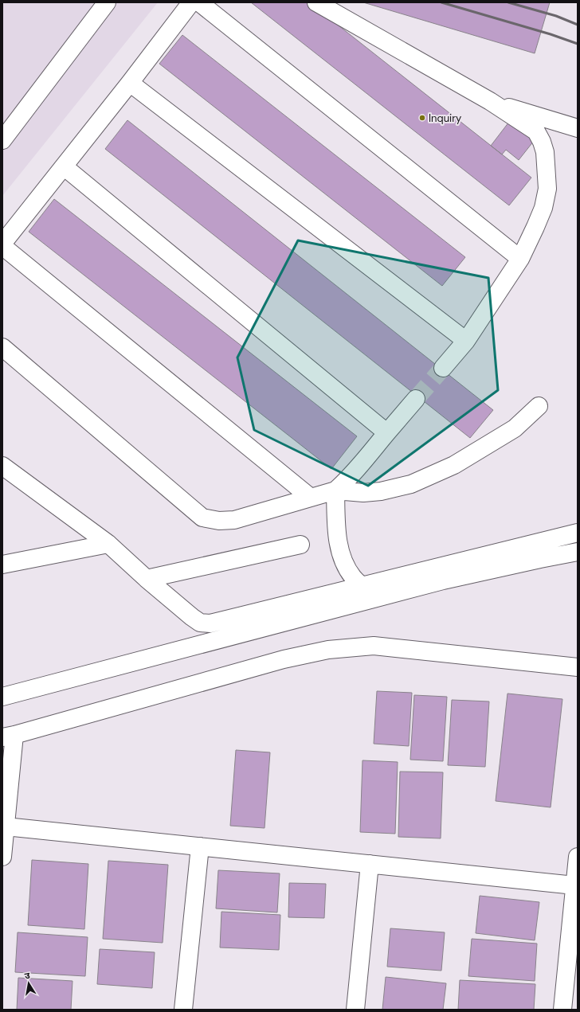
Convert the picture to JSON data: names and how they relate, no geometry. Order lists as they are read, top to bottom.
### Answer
{
  "places": ["Inquiry"],
  "north": "top"
}
